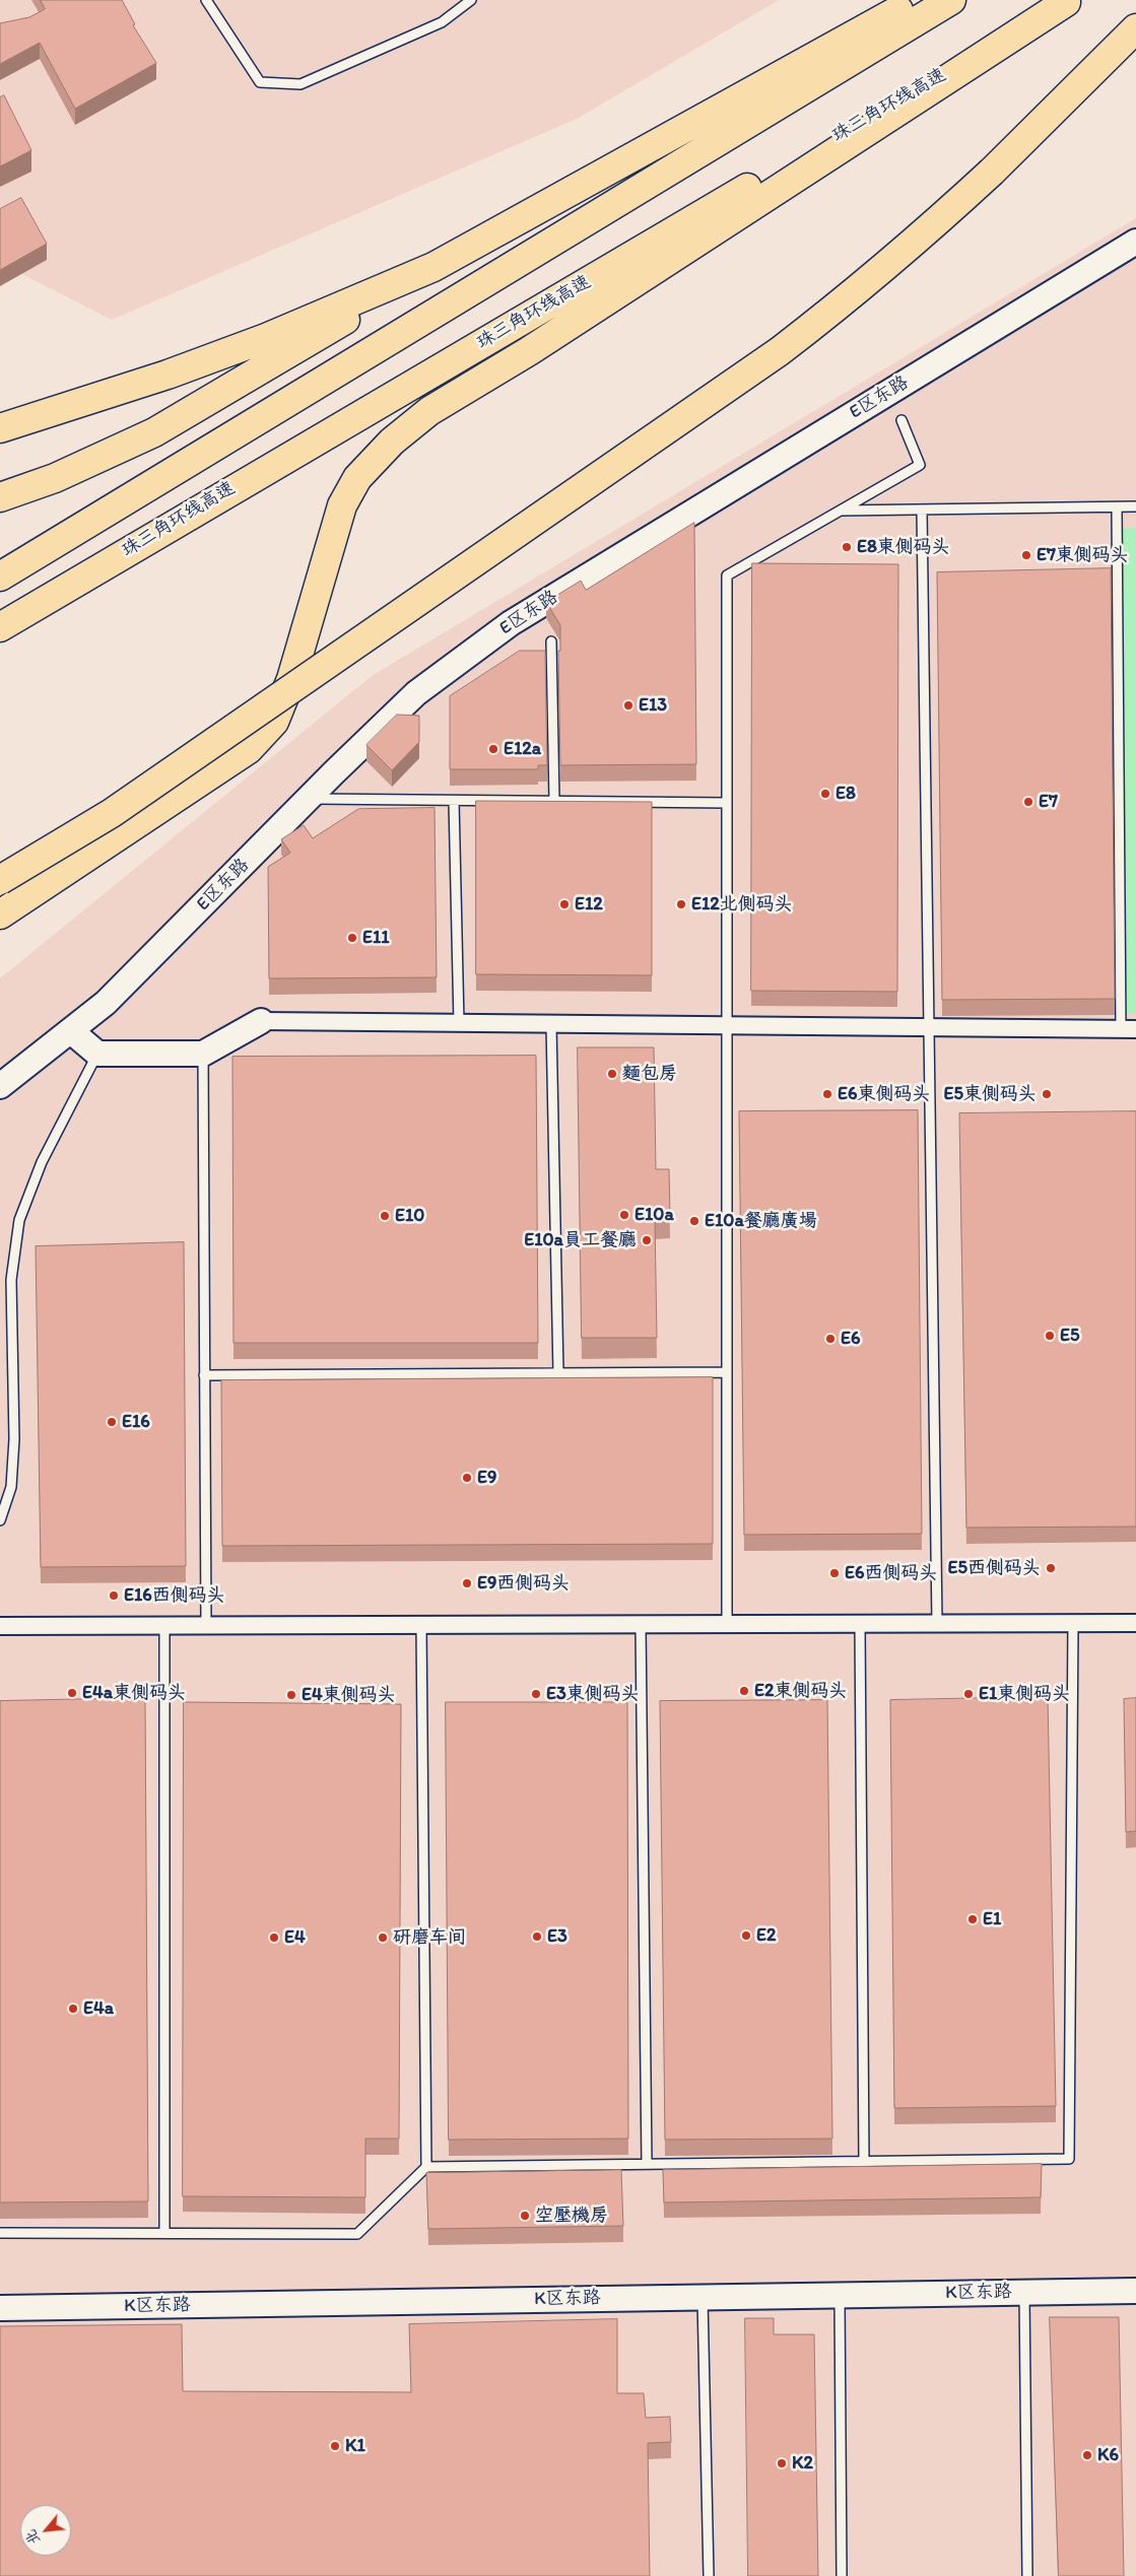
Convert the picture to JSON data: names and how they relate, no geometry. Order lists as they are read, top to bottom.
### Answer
{
  "streets": {
    "highway": ["珠三角环线高速"],
    "street": ["E区东路", "K区东路"]
  },
  "places": [
    "E8東側码头",
    "E7東側码头",
    "E13",
    "E12a",
    "E8",
    "E7",
    "E12",
    "E12北側码头",
    "E11",
    "麵包房",
    "E6東側码头",
    "E5東側码头",
    "E10a",
    "E10",
    "E10a餐廳廣場",
    "E10a員工餐廳",
    "E5",
    "E6",
    "E16",
    "E9",
    "E5西側码头",
    "E6西側码头",
    "E9西側码头",
    "E16西側码头",
    "E2東側码头",
    "E4a東側码头",
    "E3東側码头",
    "E1東側码头",
    "E4東側码头",
    "E1",
    "E2",
    "E3",
    "E4",
    "研磨车间",
    "E4a",
    "空壓機房",
    "K1",
    "K6",
    "K2"
  ],
  "north": "bottom left"
}
